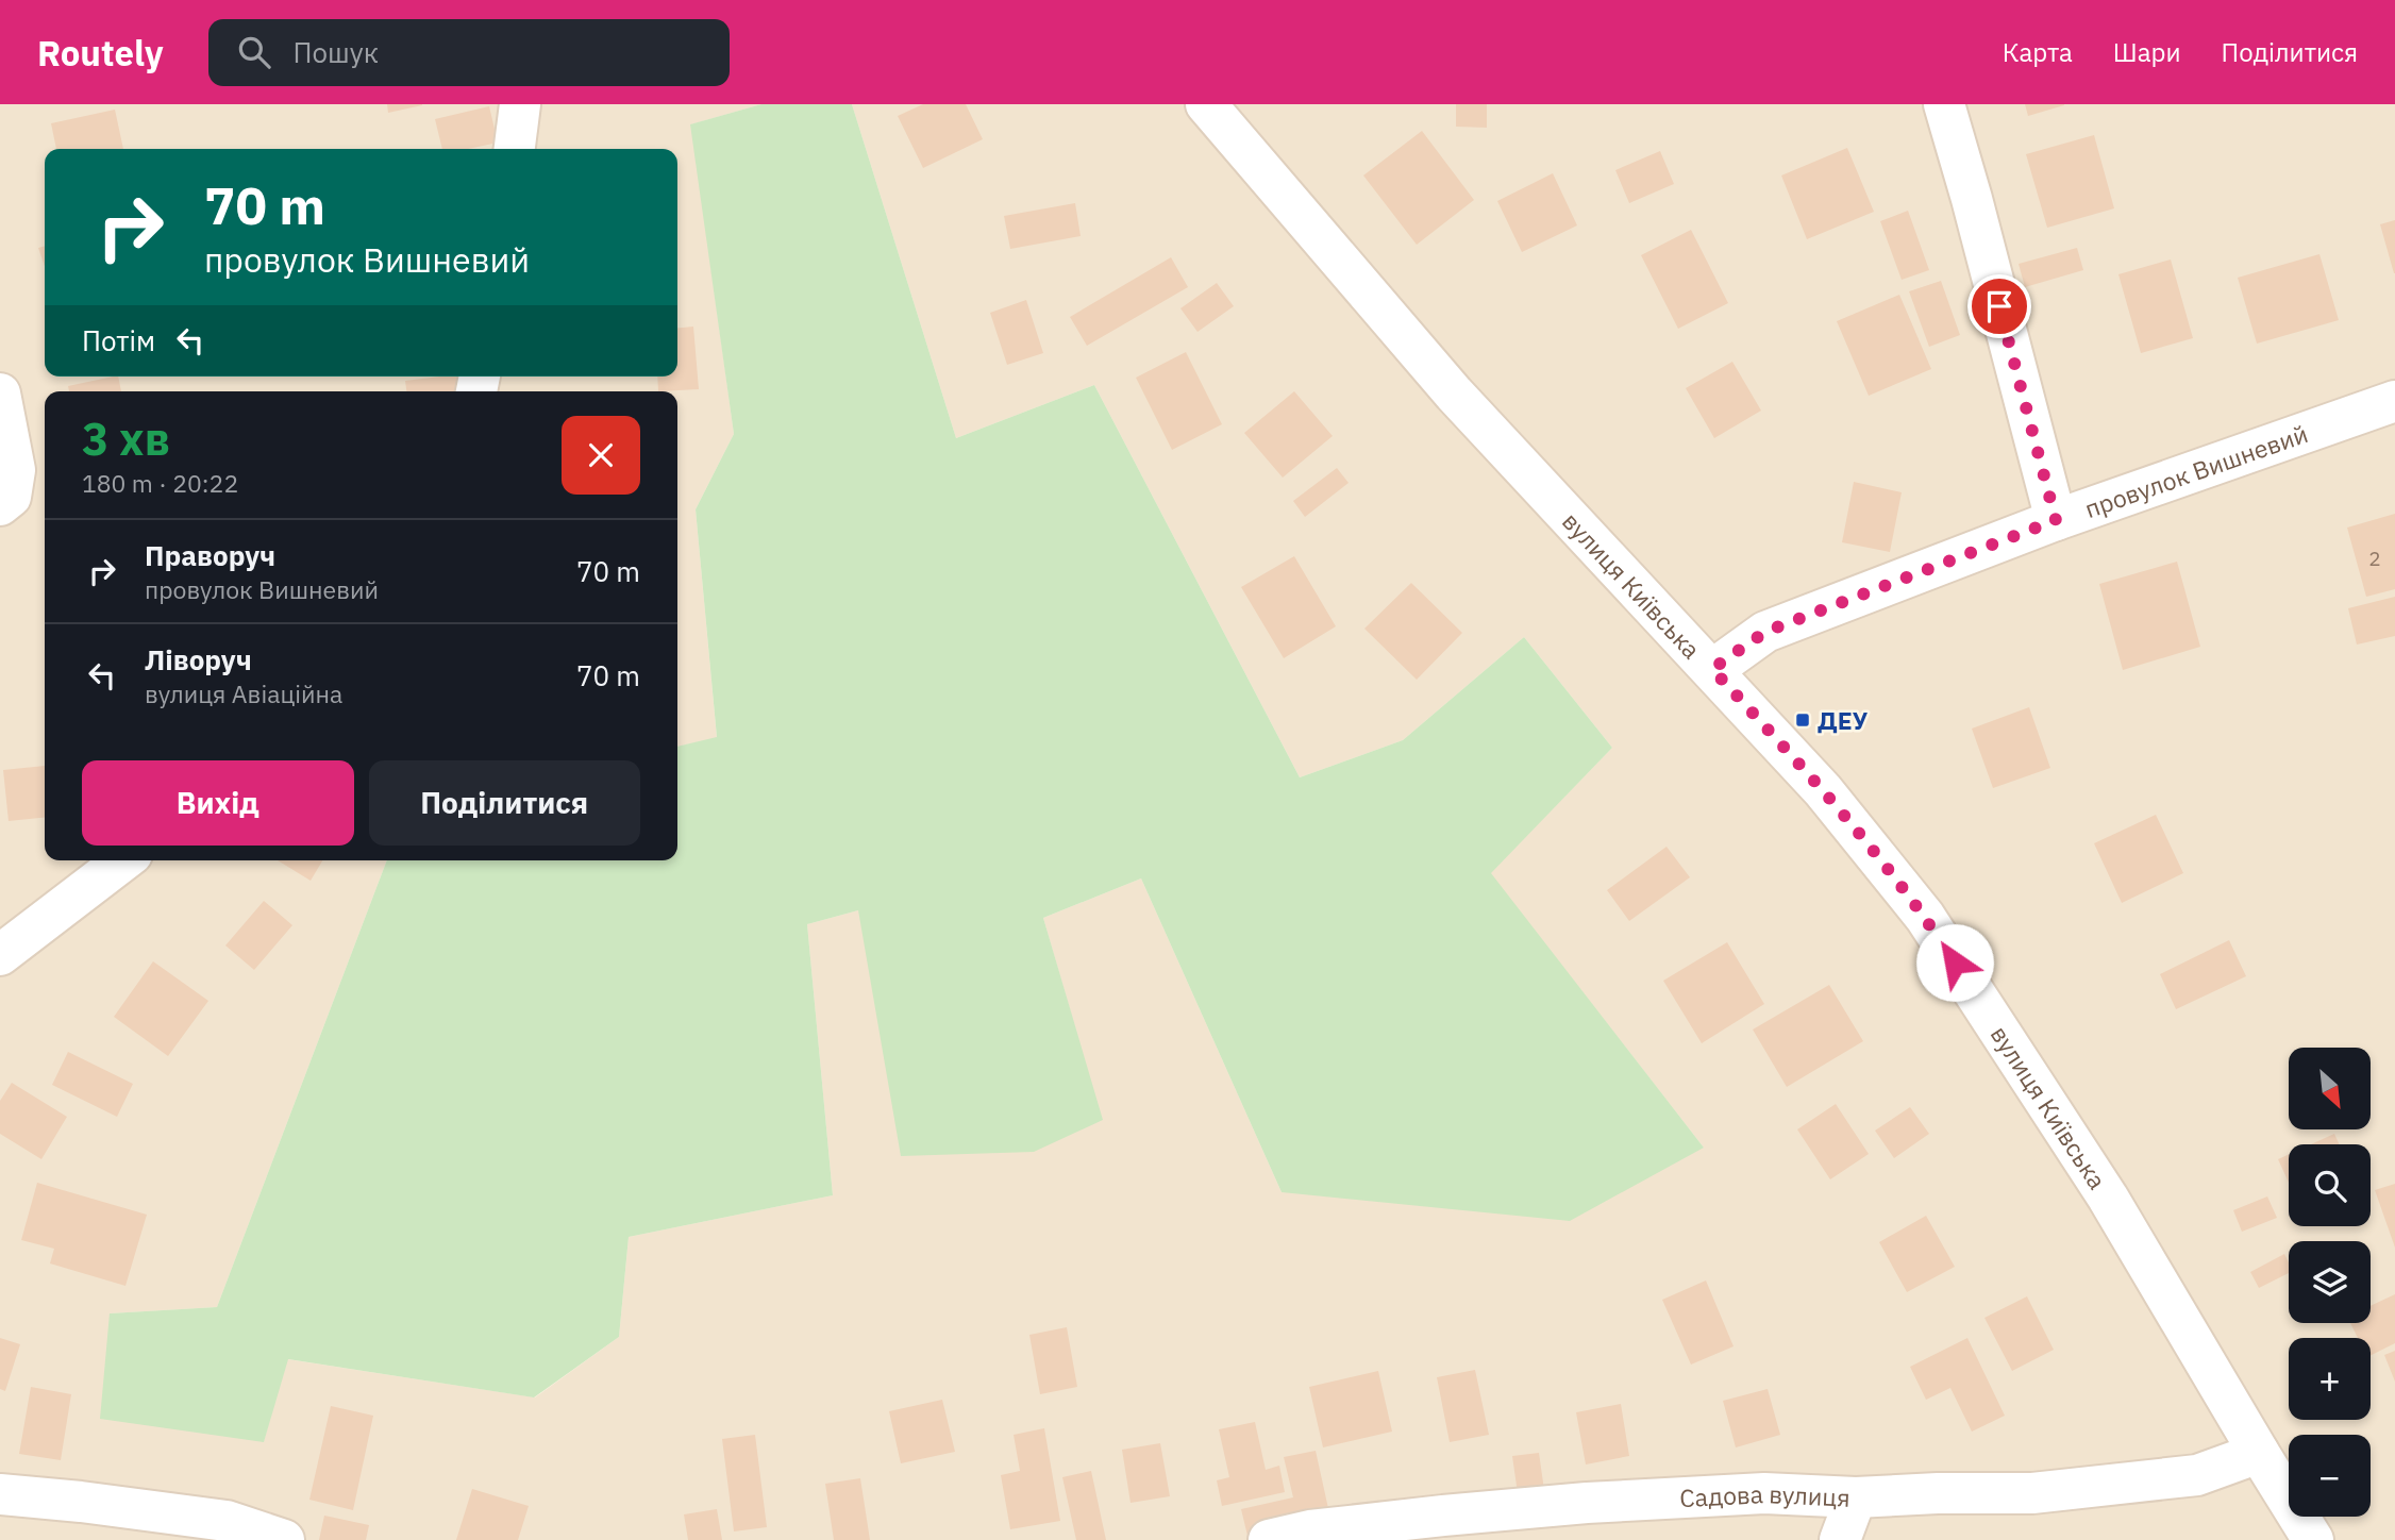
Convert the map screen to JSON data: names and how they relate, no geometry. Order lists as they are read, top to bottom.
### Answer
{
  "streets": {
    "street": ["провулок Вишневий", "вулиця Київська", "Садова вулиця"]
  },
  "crossings": [
    ["провулок Вишневий", "вулиця Київська"],
    ["вулиця Київська", "Садова вулиця"]
  ],
  "places": {
    "transit": ["ДЕУ"]
  },
  "house_numbers": ["2"],
  "north": "bottom right",
  "page": {
    "header": "Routely",
    "search": "Пошук",
    "nav": ["Карта", "Шари", "Поділитися"],
    "turn": ["70 m", "провулок Вишневий"],
    "then": "Потім",
    "heading": ["3 хв", "180 m · 20:22"],
    "list": [
      {
        "name": "Праворуч",
        "note": "провулок Вишневий",
        "value": "70 m"
      },
      {
        "name": "Ліворуч",
        "note": "вулиця Авіаційна",
        "value": "70 m"
      }
    ],
    "buttons": ["Вихід", "Поділитися"],
    "map_buttons": ["+", "−"]
  }
}
